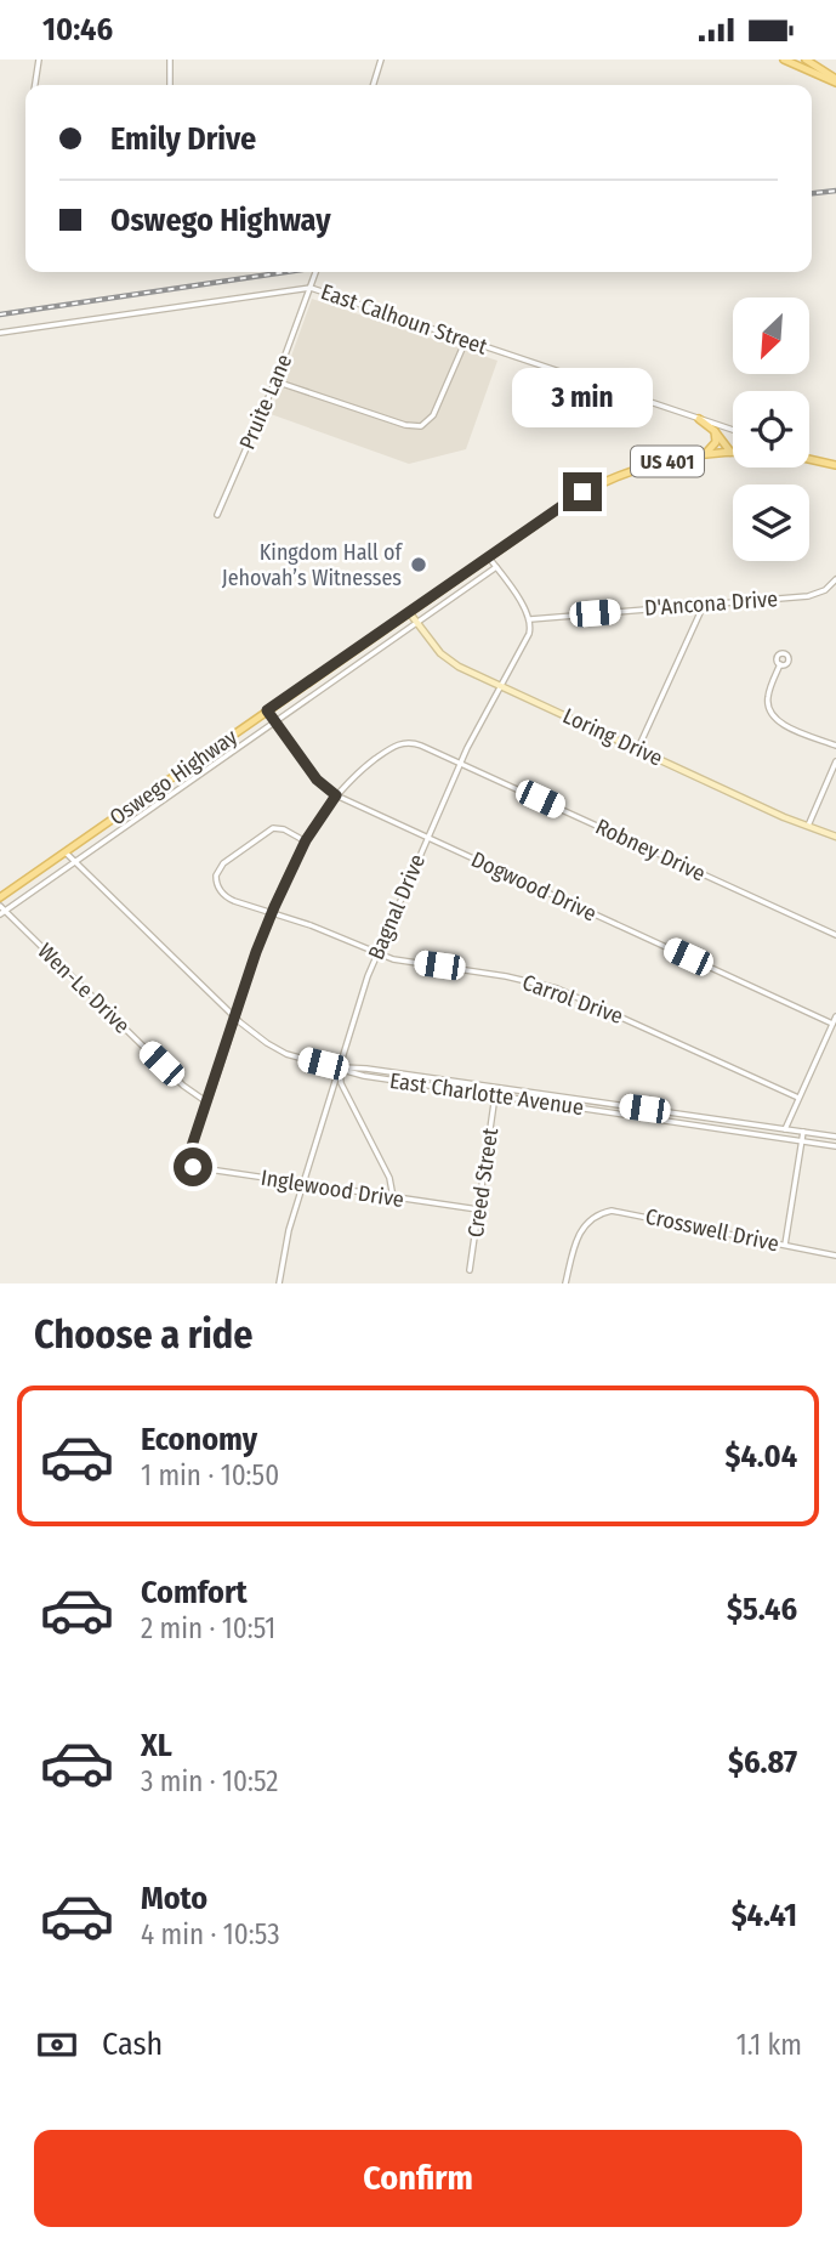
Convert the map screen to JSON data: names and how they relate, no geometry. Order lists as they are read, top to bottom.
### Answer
{
  "streets": {
    "main road": ["US 401", "Oswego Highway"],
    "street": [
      "East Calhoun Street",
      "Pruite Lane",
      "D'Ancona Drive",
      "Loring Drive",
      "Robney Drive",
      "Dogwood Drive",
      "Bagnal Drive",
      "Wen-Le Drive",
      "Carrol Drive",
      "East Charlotte Avenue",
      "Creed Street",
      "Inglewood Drive",
      "Crosswell Drive"
    ]
  },
  "crossings": [
    ["East Calhoun Street", "Pruite Lane"],
    ["D'Ancona Drive", "Bagnal Drive"],
    ["Loring Drive", "Oswego Highway"],
    ["Loring Drive", "Bagnal Drive"],
    ["Oswego Highway", "Dogwood Drive"],
    ["Oswego Highway", "Wen-Le Drive"],
    ["Oswego Highway", "East Charlotte Avenue"],
    ["Robney Drive", "Dogwood Drive"],
    ["Robney Drive", "Bagnal Drive"],
    ["Dogwood Drive", "Bagnal Drive"],
    ["Bagnal Drive", "Carrol Drive"],
    ["Bagnal Drive", "East Charlotte Avenue"],
    ["Bagnal Drive", "Inglewood Drive"],
    ["Wen-Le Drive", "Inglewood Drive"],
    ["East Charlotte Avenue", "Creed Street"],
    ["Creed Street", "Inglewood Drive"]
  ],
  "places": ["Kingdom Hall of Jehovah’s Witnesses"],
  "north": "bottom left",
  "page": {
    "status": "10:46",
    "banner": ["Emily Drive", "Oswego Highway"],
    "bubble": "3 min",
    "heading": "Choose a ride",
    "list": [
      {
        "name": "Economy",
        "note": "1 min · 10:50",
        "value": "$4.04"
      },
      {
        "name": "Comfort",
        "note": "2 min · 10:51",
        "value": "$5.46"
      },
      {
        "name": "XL",
        "note": "3 min · 10:52",
        "value": "$6.87"
      },
      {
        "name": "Moto",
        "note": "4 min · 10:53",
        "value": "$4.41"
      }
    ],
    "pay": ["Cash", "1.1 km"],
    "buttons": "Confirm"
  }
}
